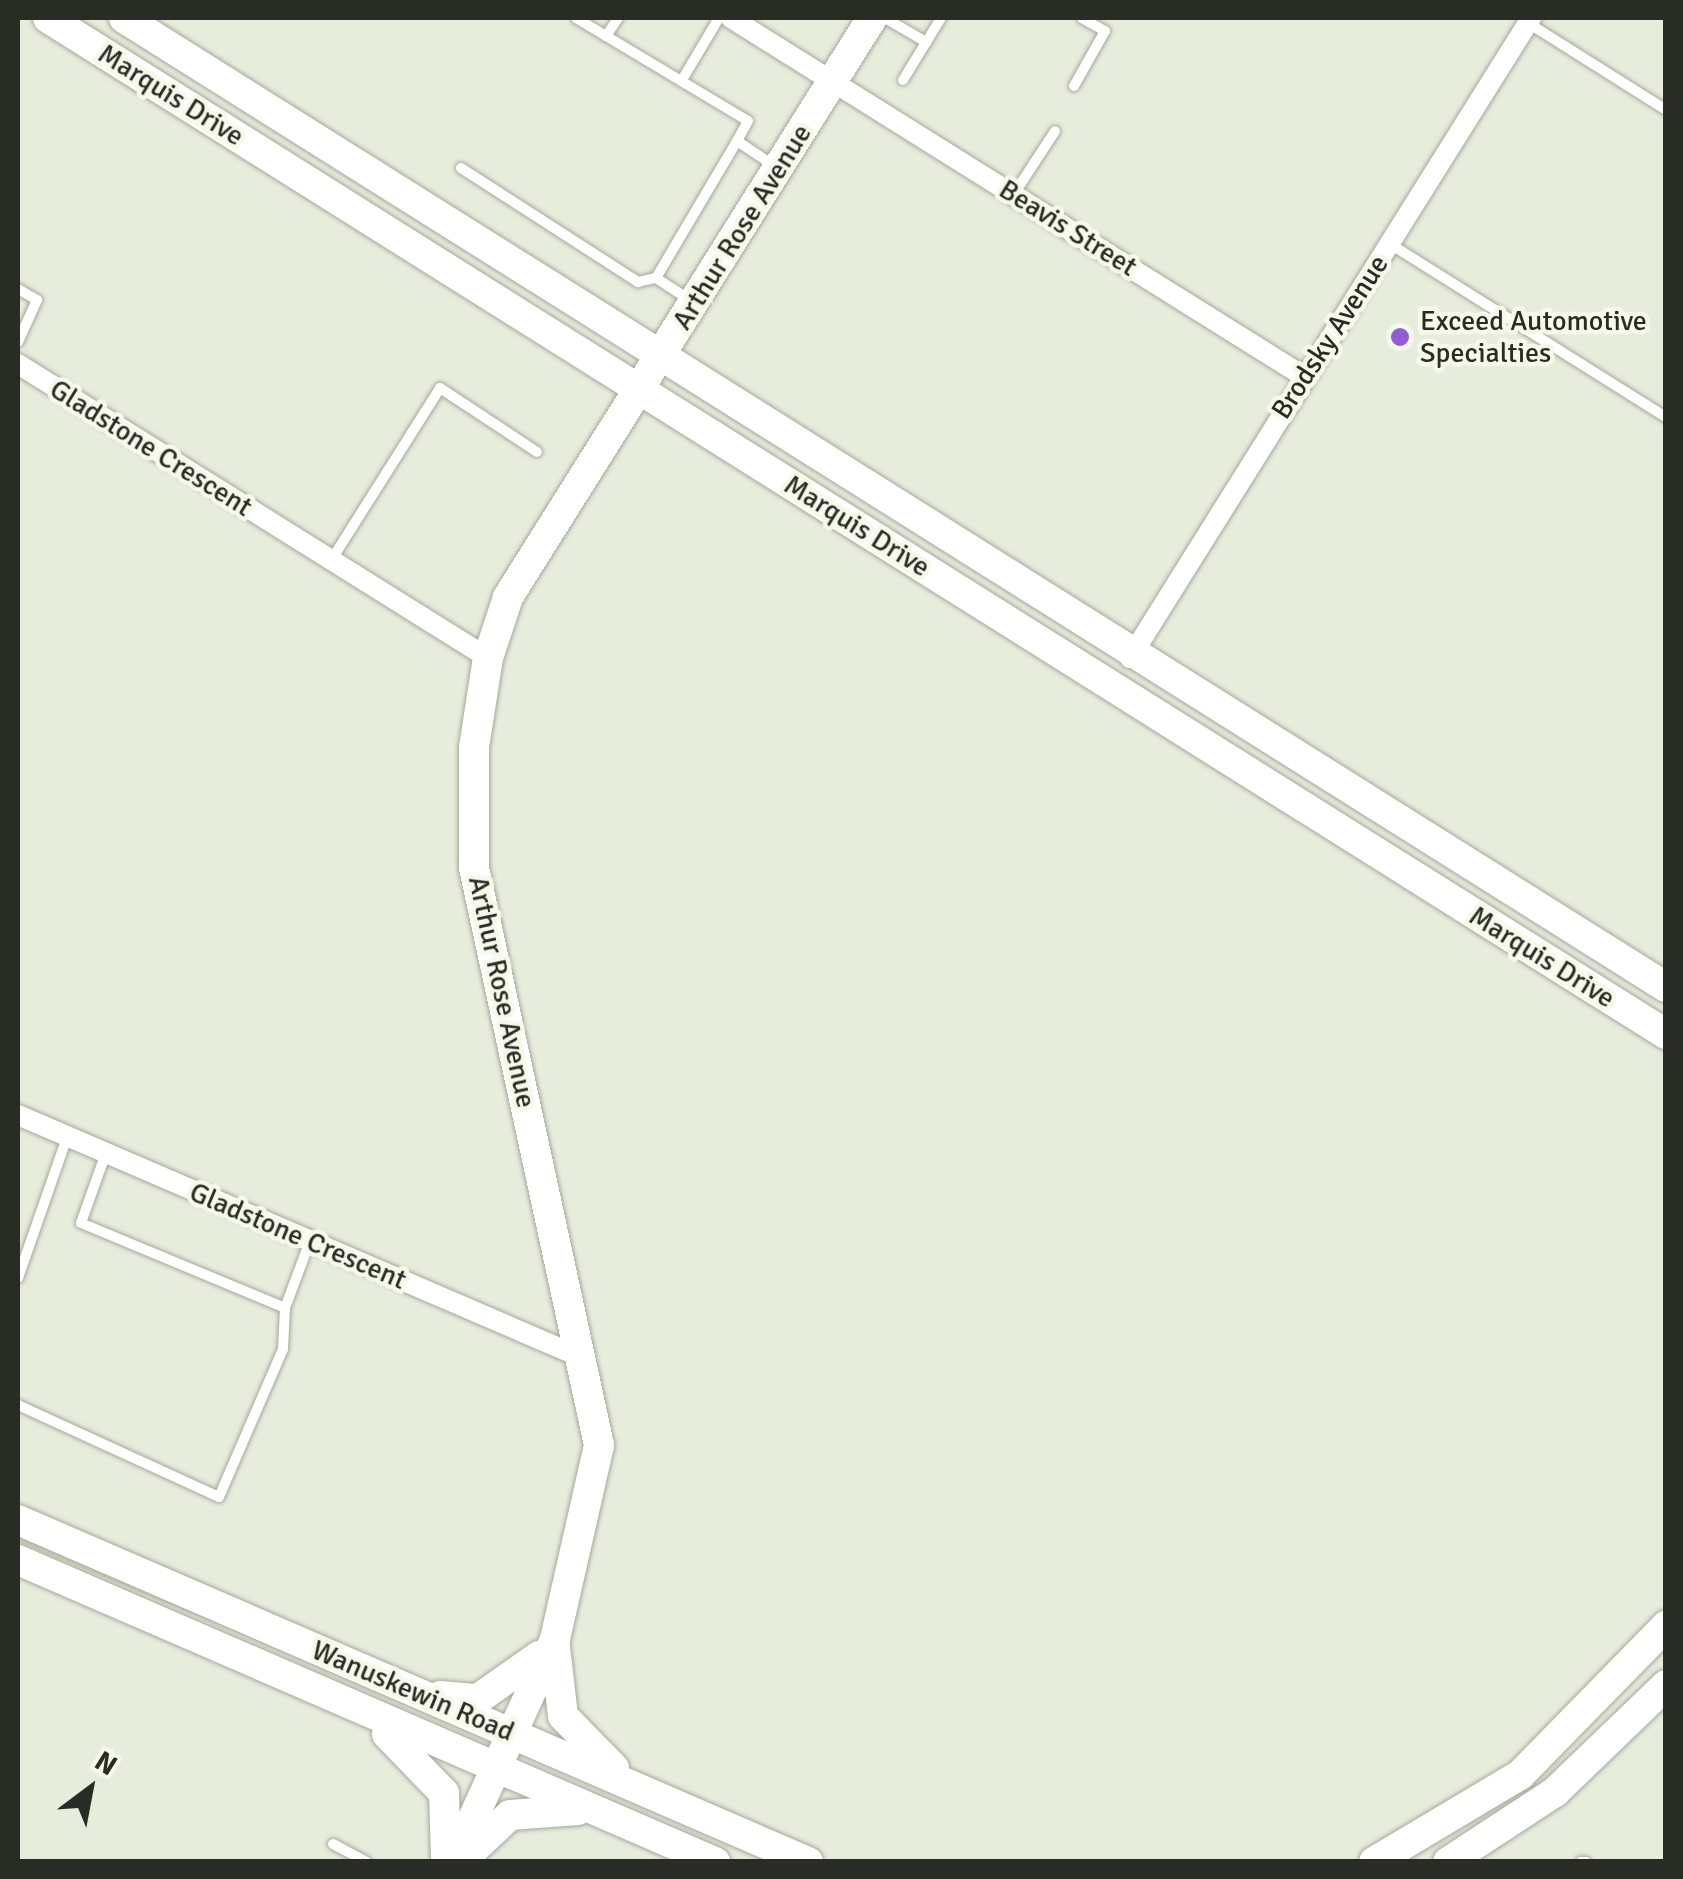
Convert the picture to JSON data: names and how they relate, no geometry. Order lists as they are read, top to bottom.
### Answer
{
  "streets": {
    "main road": ["Marquis Drive", "Arthur Rose Avenue", "Wanuskewin Road"],
    "street": ["Beavis Street", "Brodsky Avenue", "Gladstone Crescent"]
  },
  "crossings": [
    ["Marquis Drive", "Arthur Rose Avenue"],
    ["Marquis Drive", "Brodsky Avenue"],
    ["Arthur Rose Avenue", "Beavis Street"],
    ["Arthur Rose Avenue", "Gladstone Crescent"],
    ["Arthur Rose Avenue", "Wanuskewin Road"],
    ["Beavis Street", "Brodsky Avenue"]
  ],
  "places": ["Exceed Automotive Specialties"],
  "north": "top right"
}
